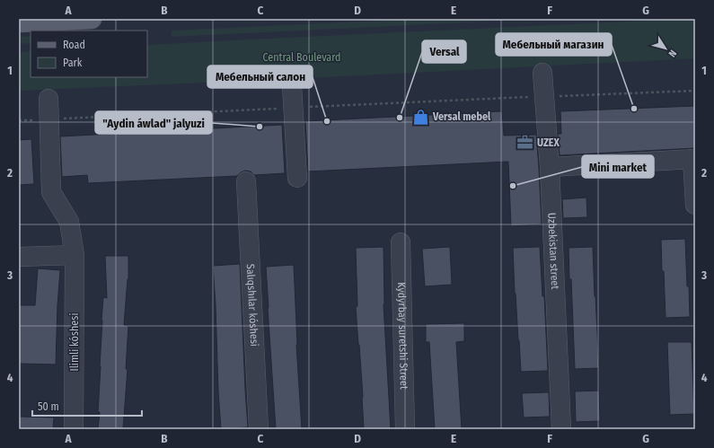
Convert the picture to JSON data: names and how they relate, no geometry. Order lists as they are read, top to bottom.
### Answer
{
  "streets": {
    "street": [
      "Uzbekistan street",
      "Salıqshılar kóshesi",
      "Kydyrbay suretshi Street",
      "Ilimli kóshesi"
    ]
  },
  "parks": ["Central Boulevard"],
  "places": {
    "other": [
      "Мебельный магазин",
      "Versal",
      "Мебельный салон",
      "\"Aydin áwlad\" jalyuzi",
      "Mini market"
    ],
    "shop": ["Versal mebel"],
    "office": ["UZEX"]
  },
  "legend": ["Road", "Park"],
  "scale_bar": "50 m",
  "north": "bottom right",
  "grid": {
    "columns": [
      "A",
      "B",
      "C",
      "D",
      "E",
      "F",
      "G"
    ],
    "rows": [
      "1",
      "2",
      "3",
      "4"
    ]
  }
}
